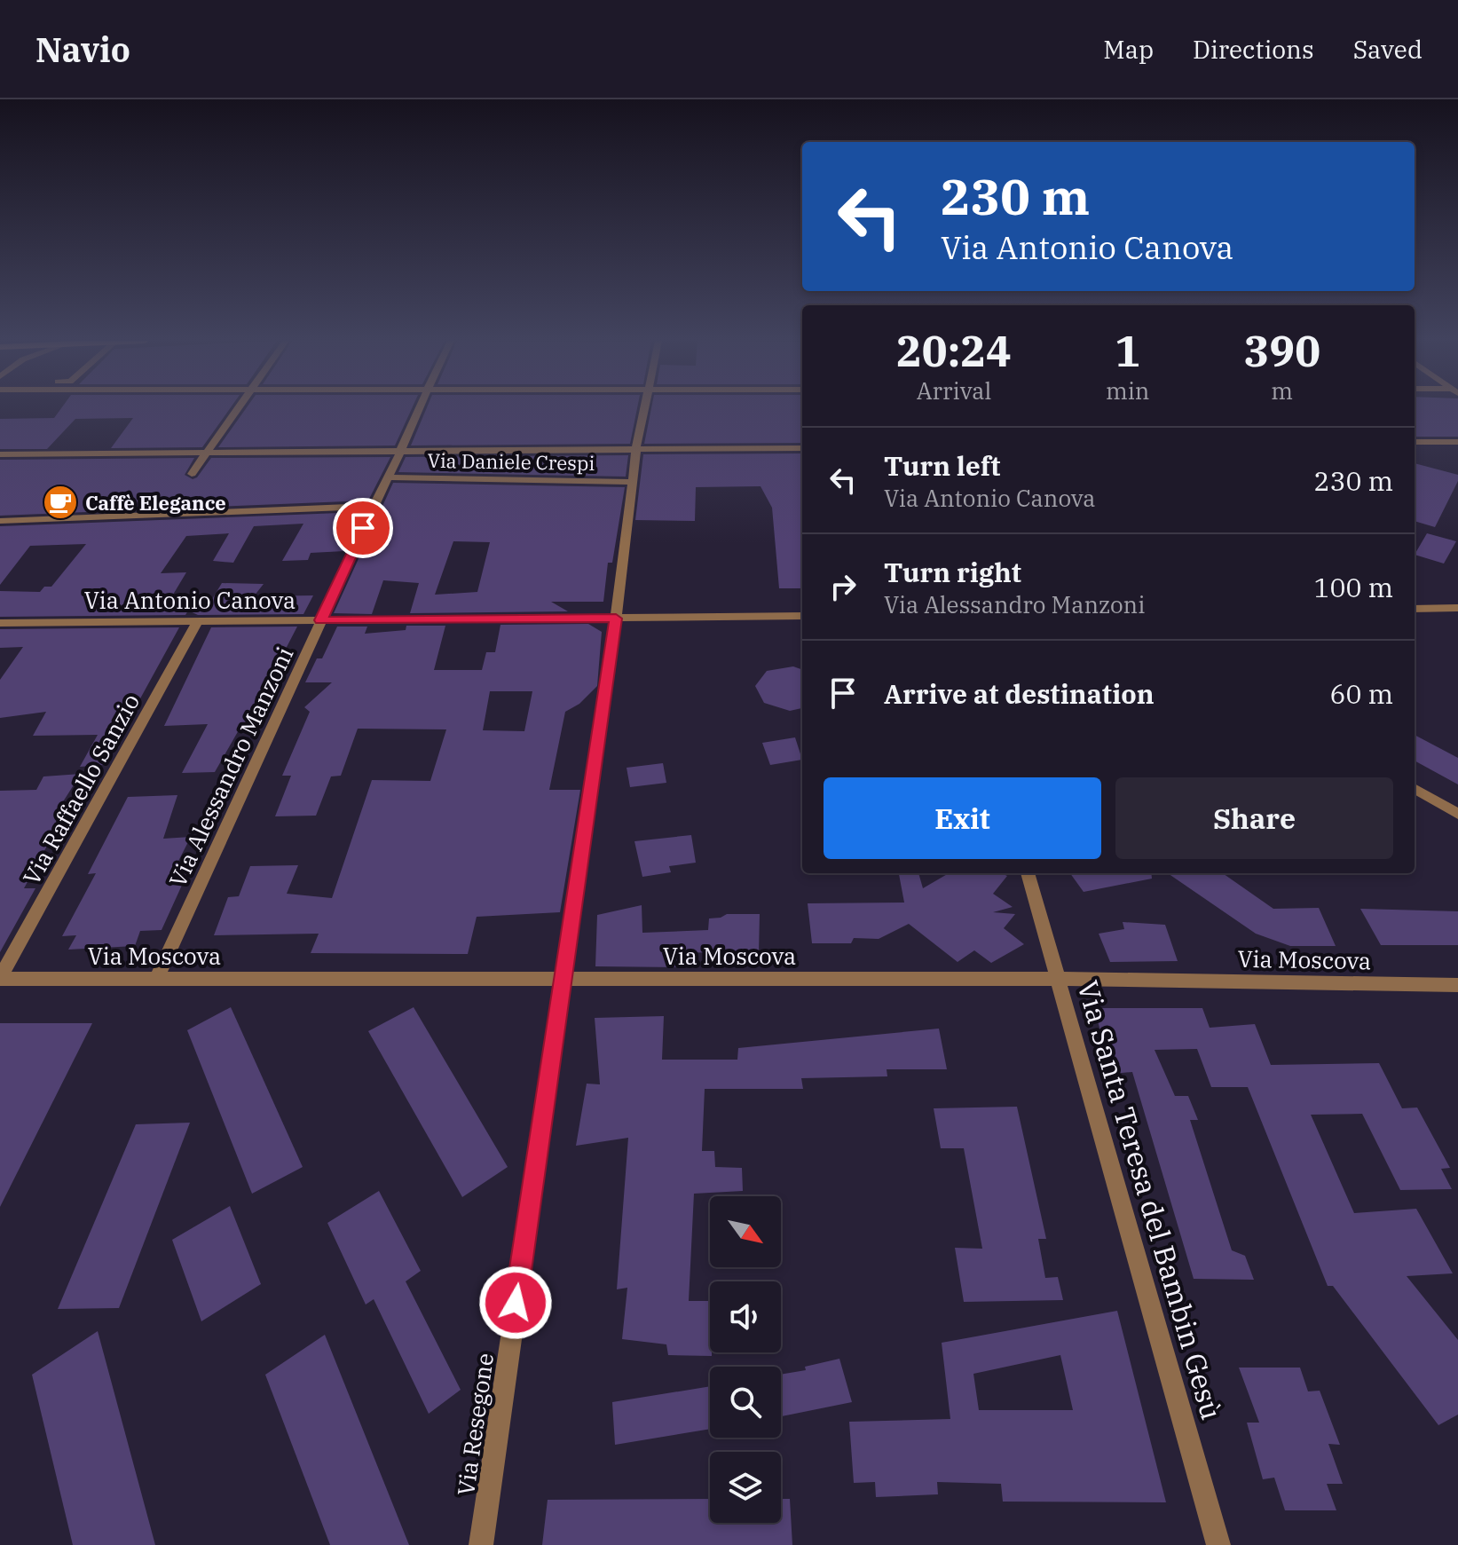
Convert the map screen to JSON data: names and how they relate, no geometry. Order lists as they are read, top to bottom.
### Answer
{
  "streets": {
    "street": [
      "Via Daniele Crespi",
      "Via Antonio Canova",
      "Via Alessandro Manzoni",
      "Via Raffaello Sanzio",
      "Via Moscova",
      "Via Santa Teresa del Bambin Gesù",
      "Via Resegone"
    ]
  },
  "crossings": [
    ["Via Daniele Crespi", "Via Alessandro Manzoni"],
    ["Via Daniele Crespi", "Via Resegone"],
    ["Via Antonio Canova", "Via Alessandro Manzoni"],
    ["Via Antonio Canova", "Via Raffaello Sanzio"],
    ["Via Antonio Canova", "Via Resegone"],
    ["Via Alessandro Manzoni", "Via Moscova"],
    ["Via Raffaello Sanzio", "Via Moscova"],
    ["Via Moscova", "Via Santa Teresa del Bambin Gesù"],
    ["Via Moscova", "Via Resegone"]
  ],
  "places": {
    "cafe": ["Caffè Elegance"]
  },
  "north": "bottom right",
  "page": {
    "header": "Navio",
    "nav": ["Map", "Directions", "Saved"],
    "turn": ["230 m", "Via Antonio Canova"],
    "eta": [
      "20:24",
      "Arrival",
      "1",
      "min",
      "390",
      "m"
    ],
    "list": [
      {
        "name": "Turn left",
        "note": "Via Antonio Canova",
        "value": "230 m"
      },
      {
        "name": "Turn right",
        "note": "Via Alessandro Manzoni",
        "value": "100 m"
      },
      {
        "name": "Arrive at destination",
        "value": "60 m"
      }
    ],
    "buttons": ["Exit", "Share"]
  }
}
